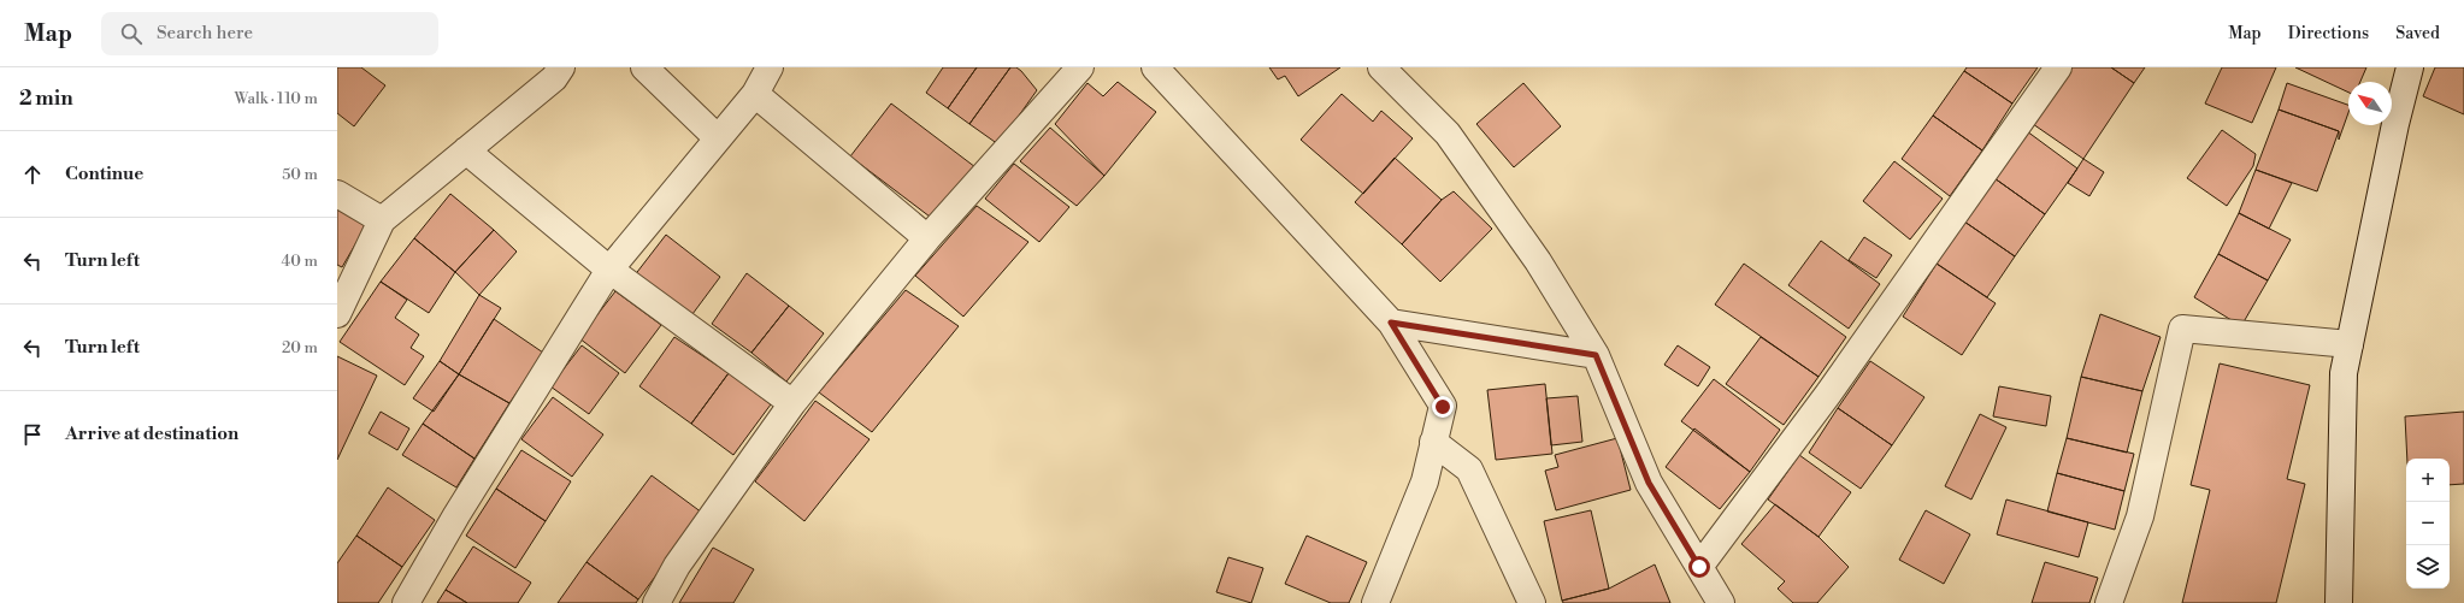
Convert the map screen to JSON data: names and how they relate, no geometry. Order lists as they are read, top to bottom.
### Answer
{
  "north": "top left",
  "page": {
    "header": "Map",
    "search": "Search here",
    "nav": ["Map", "Directions", "Saved"],
    "heading": ["2 min", "Walk · 110 m"],
    "list": [
      ["Continue", "50 m"],
      ["Turn left", "40 m"],
      ["Turn left", "20 m"],
      "Arrive at destination"
    ],
    "map_buttons": ["+", "−"]
  }
}
